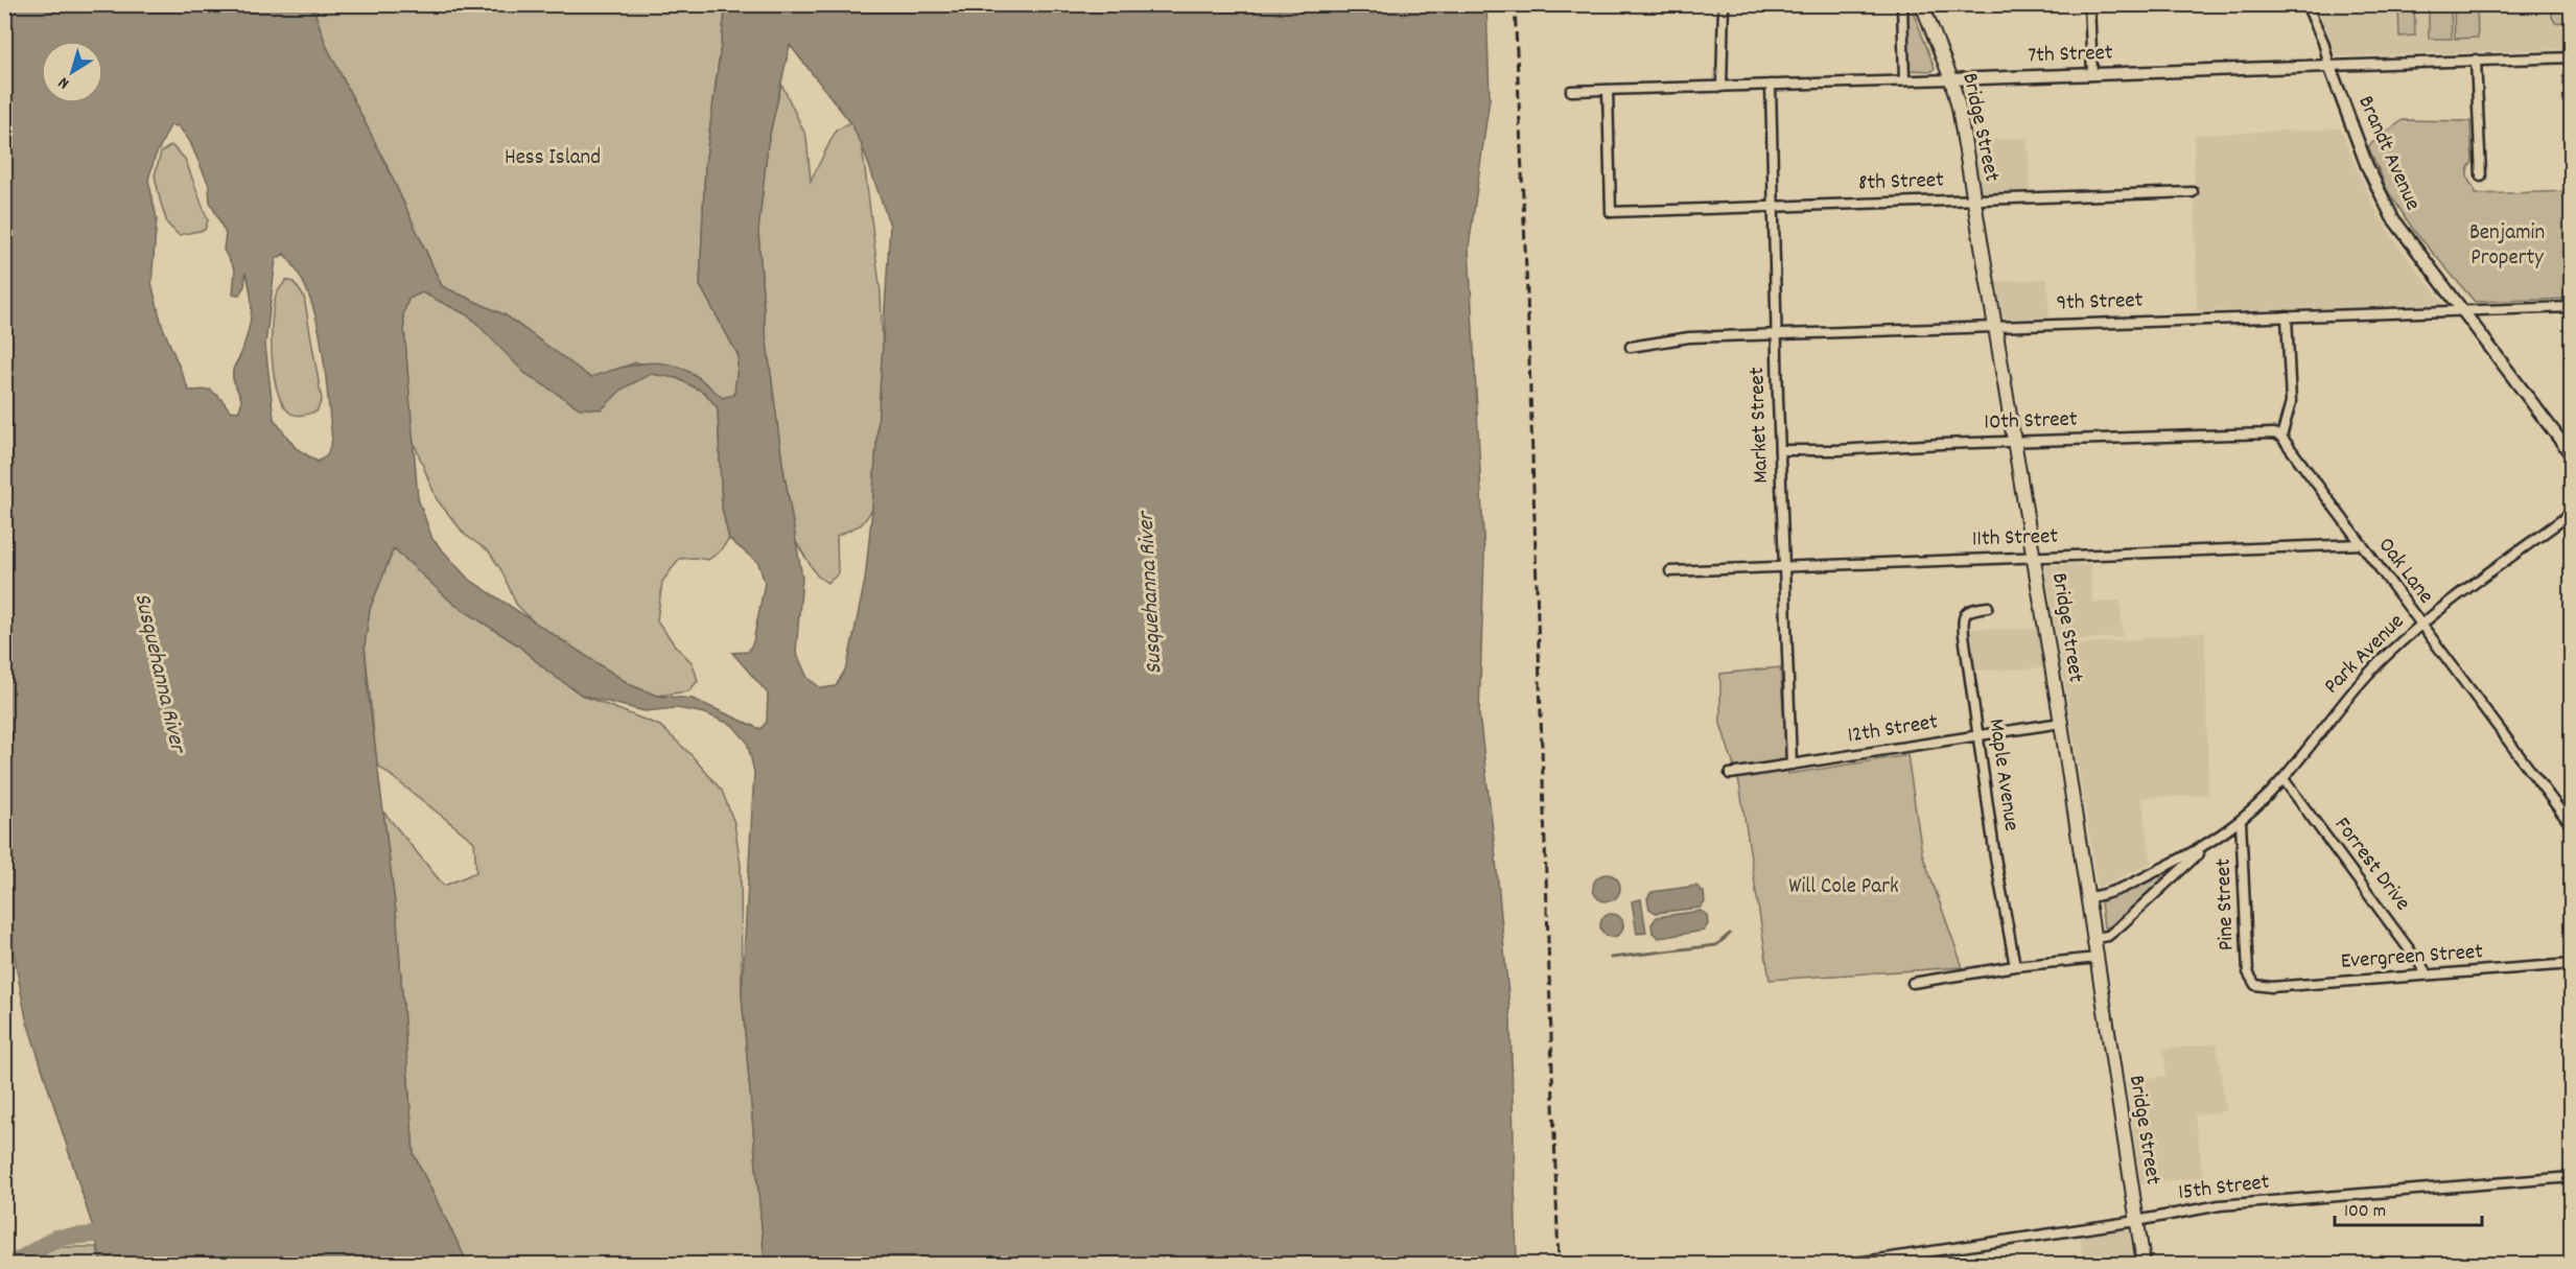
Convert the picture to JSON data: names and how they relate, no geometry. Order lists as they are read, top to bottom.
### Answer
{
  "streets": {
    "main road": ["7th Street", "Bridge Street", "Brandt Avenue"],
    "street": [
      "8th Street",
      "9th Street",
      "10th Street",
      "Market Street",
      "11th Street",
      "Oak Lane",
      "Park Avenue",
      "12th Street",
      "Maple Avenue",
      "Forrest Drive",
      "Pine Street",
      "Evergreen Street",
      "15th Street"
    ]
  },
  "crossings": [
    ["7th Street", "Bridge Street"],
    ["7th Street", "Brandt Avenue"],
    ["7th Street", "8th Street"],
    ["7th Street", "Market Street"],
    ["Bridge Street", "8th Street"],
    ["Bridge Street", "9th Street"],
    ["Bridge Street", "10th Street"],
    ["Bridge Street", "11th Street"],
    ["Bridge Street", "Park Avenue"],
    ["Bridge Street", "12th Street"],
    ["Bridge Street", "15th Street"],
    ["Brandt Avenue", "9th Street"],
    ["8th Street", "Market Street"],
    ["9th Street", "Market Street"],
    ["10th Street", "Market Street"],
    ["10th Street", "Oak Lane"],
    ["Market Street", "11th Street"],
    ["Market Street", "12th Street"],
    ["11th Street", "Oak Lane"],
    ["Oak Lane", "Park Avenue"],
    ["Park Avenue", "Forrest Drive"],
    ["Park Avenue", "Pine Street"],
    ["12th Street", "Maple Avenue"],
    ["Forrest Drive", "Evergreen Street"],
    ["Pine Street", "Evergreen Street"]
  ],
  "water": ["Susquehanna River"],
  "parks": ["Hess Island", "Benjamin Property", "Will Cole Park"],
  "scale_bar": "100 m",
  "north": "bottom left"
}
